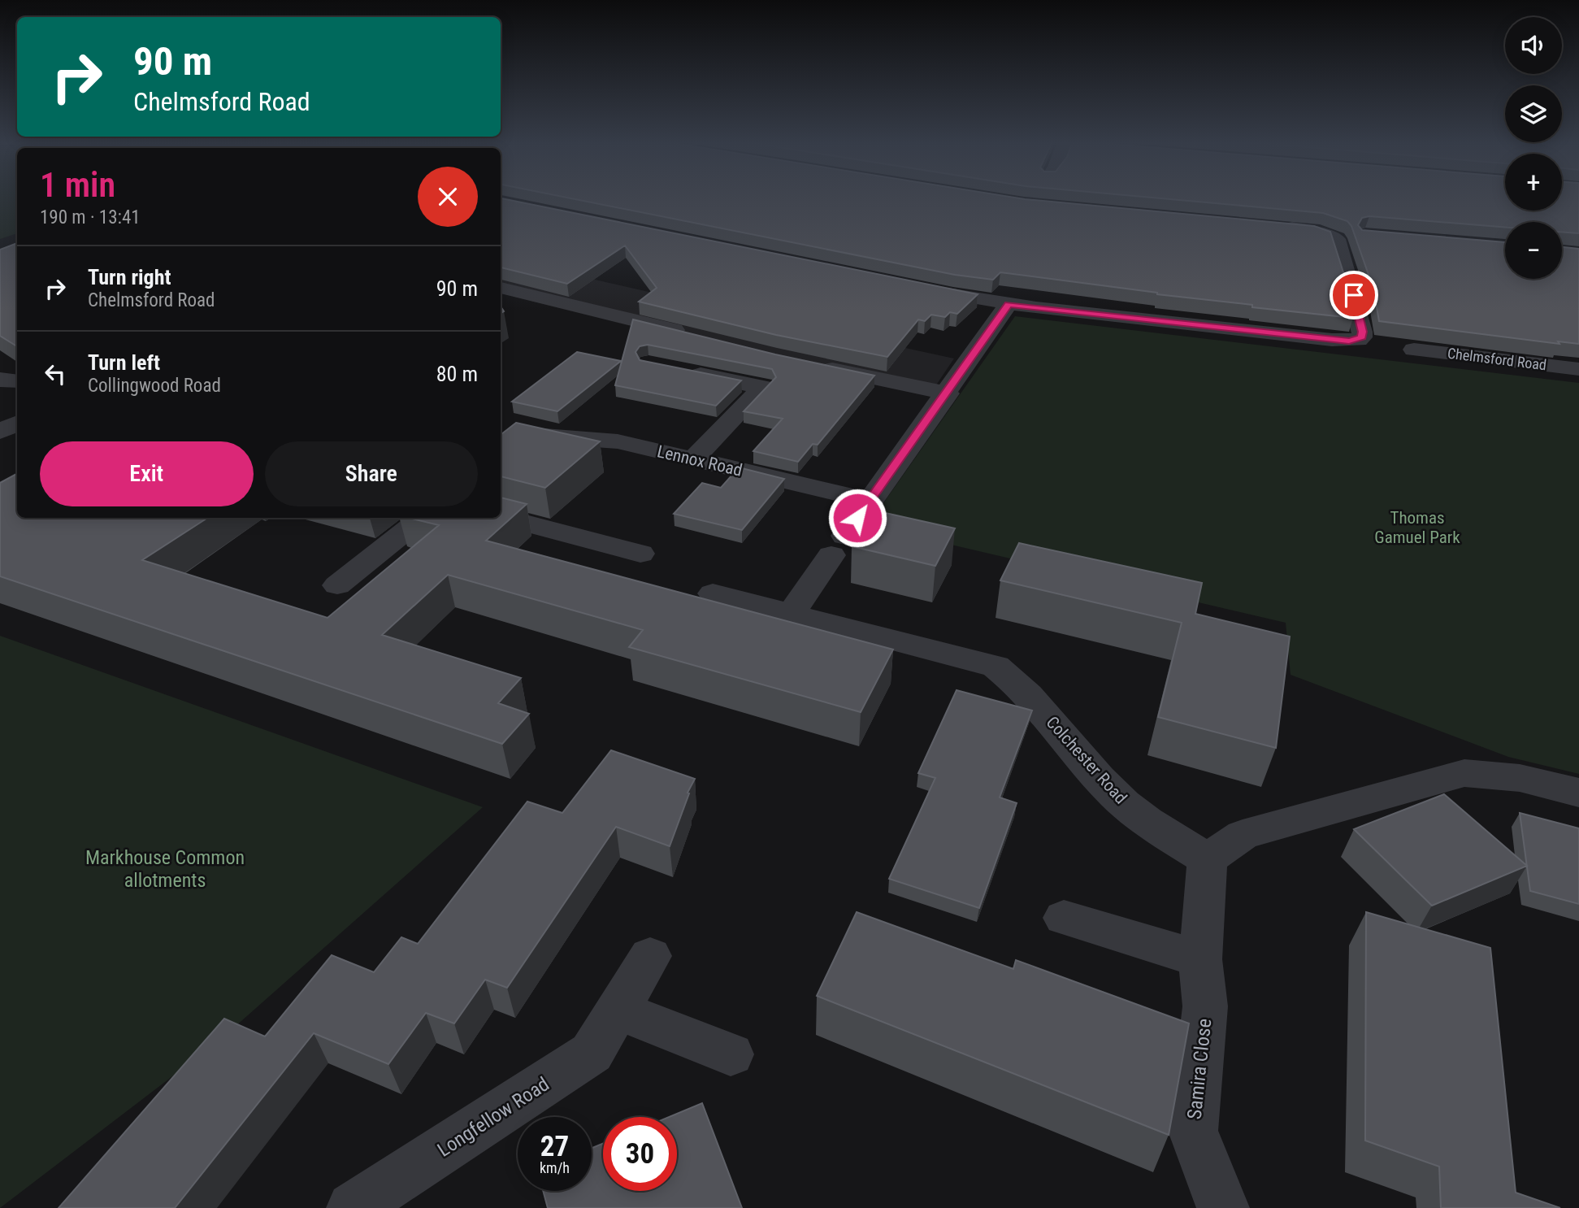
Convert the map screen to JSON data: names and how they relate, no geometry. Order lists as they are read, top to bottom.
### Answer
{
  "streets": {
    "street": [
      "Chelmsford Road",
      "Lennox Road",
      "Colchester Road",
      "Samira Close",
      "Longfellow Road"
    ]
  },
  "crossings": [
    ["Colchester Road", "Samira Close"]
  ],
  "parks": ["Thomas Gamuel Park", "Markhouse Common allotments"],
  "page": {
    "map_buttons": ["+", "−"],
    "turn": ["90 m", "Chelmsford Road"],
    "heading": ["1 min", "190 m · 13:41"],
    "list": [
      {
        "name": "Turn right",
        "note": "Chelmsford Road",
        "value": "90 m"
      },
      {
        "name": "Turn left",
        "note": "Collingwood Road",
        "value": "80 m"
      }
    ],
    "buttons": ["Exit", "Share"],
    "speed": "27 km/h",
    "limit": "30"
  }
}
